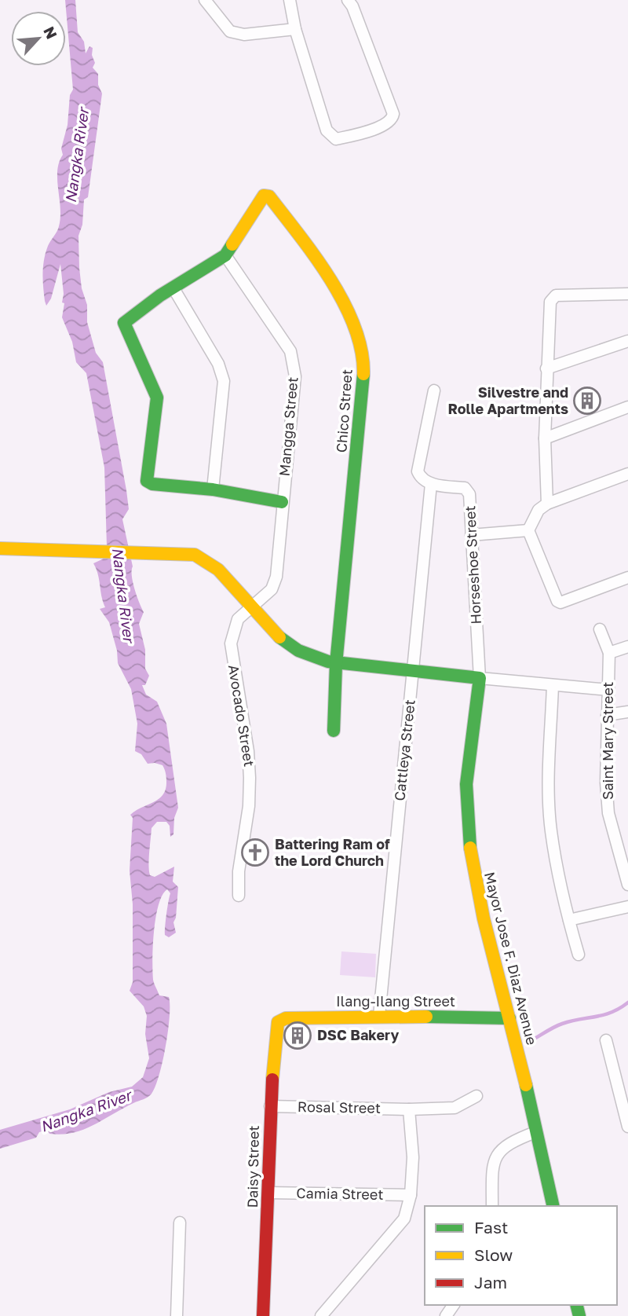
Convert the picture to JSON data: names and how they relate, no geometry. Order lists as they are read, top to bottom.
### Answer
{
  "streets": {
    "street": [
      "Chico Street",
      "Mangga Street",
      "Horseshoe Street",
      "Avocado Street",
      "Saint Mary Street",
      "Cattleya Street",
      "Mayor Jose F. Diaz Avenue",
      "Ilang-Ilang Street",
      "Rosal Street",
      "Daisy Street",
      "Camia Street"
    ]
  },
  "crossings": [
    ["Chico Street", "Mangga Street"],
    ["Mangga Street", "Avocado Street"],
    ["Horseshoe Street", "Cattleya Street"],
    ["Horseshoe Street", "Mayor Jose F. Diaz Avenue"],
    ["Cattleya Street", "Ilang-Ilang Street"],
    ["Mayor Jose F. Diaz Avenue", "Ilang-Ilang Street"],
    ["Ilang-Ilang Street", "Daisy Street"],
    ["Rosal Street", "Daisy Street"],
    ["Daisy Street", "Camia Street"]
  ],
  "water": ["Nangka River"],
  "places": {
    "building": ["Silvestre and Rolle Apartments", "DSC Bakery"],
    "church": ["Battering Ram of the Lord Church"]
  },
  "legend": ["Fast", "Slow", "Jam"],
  "north": "top right"
}
